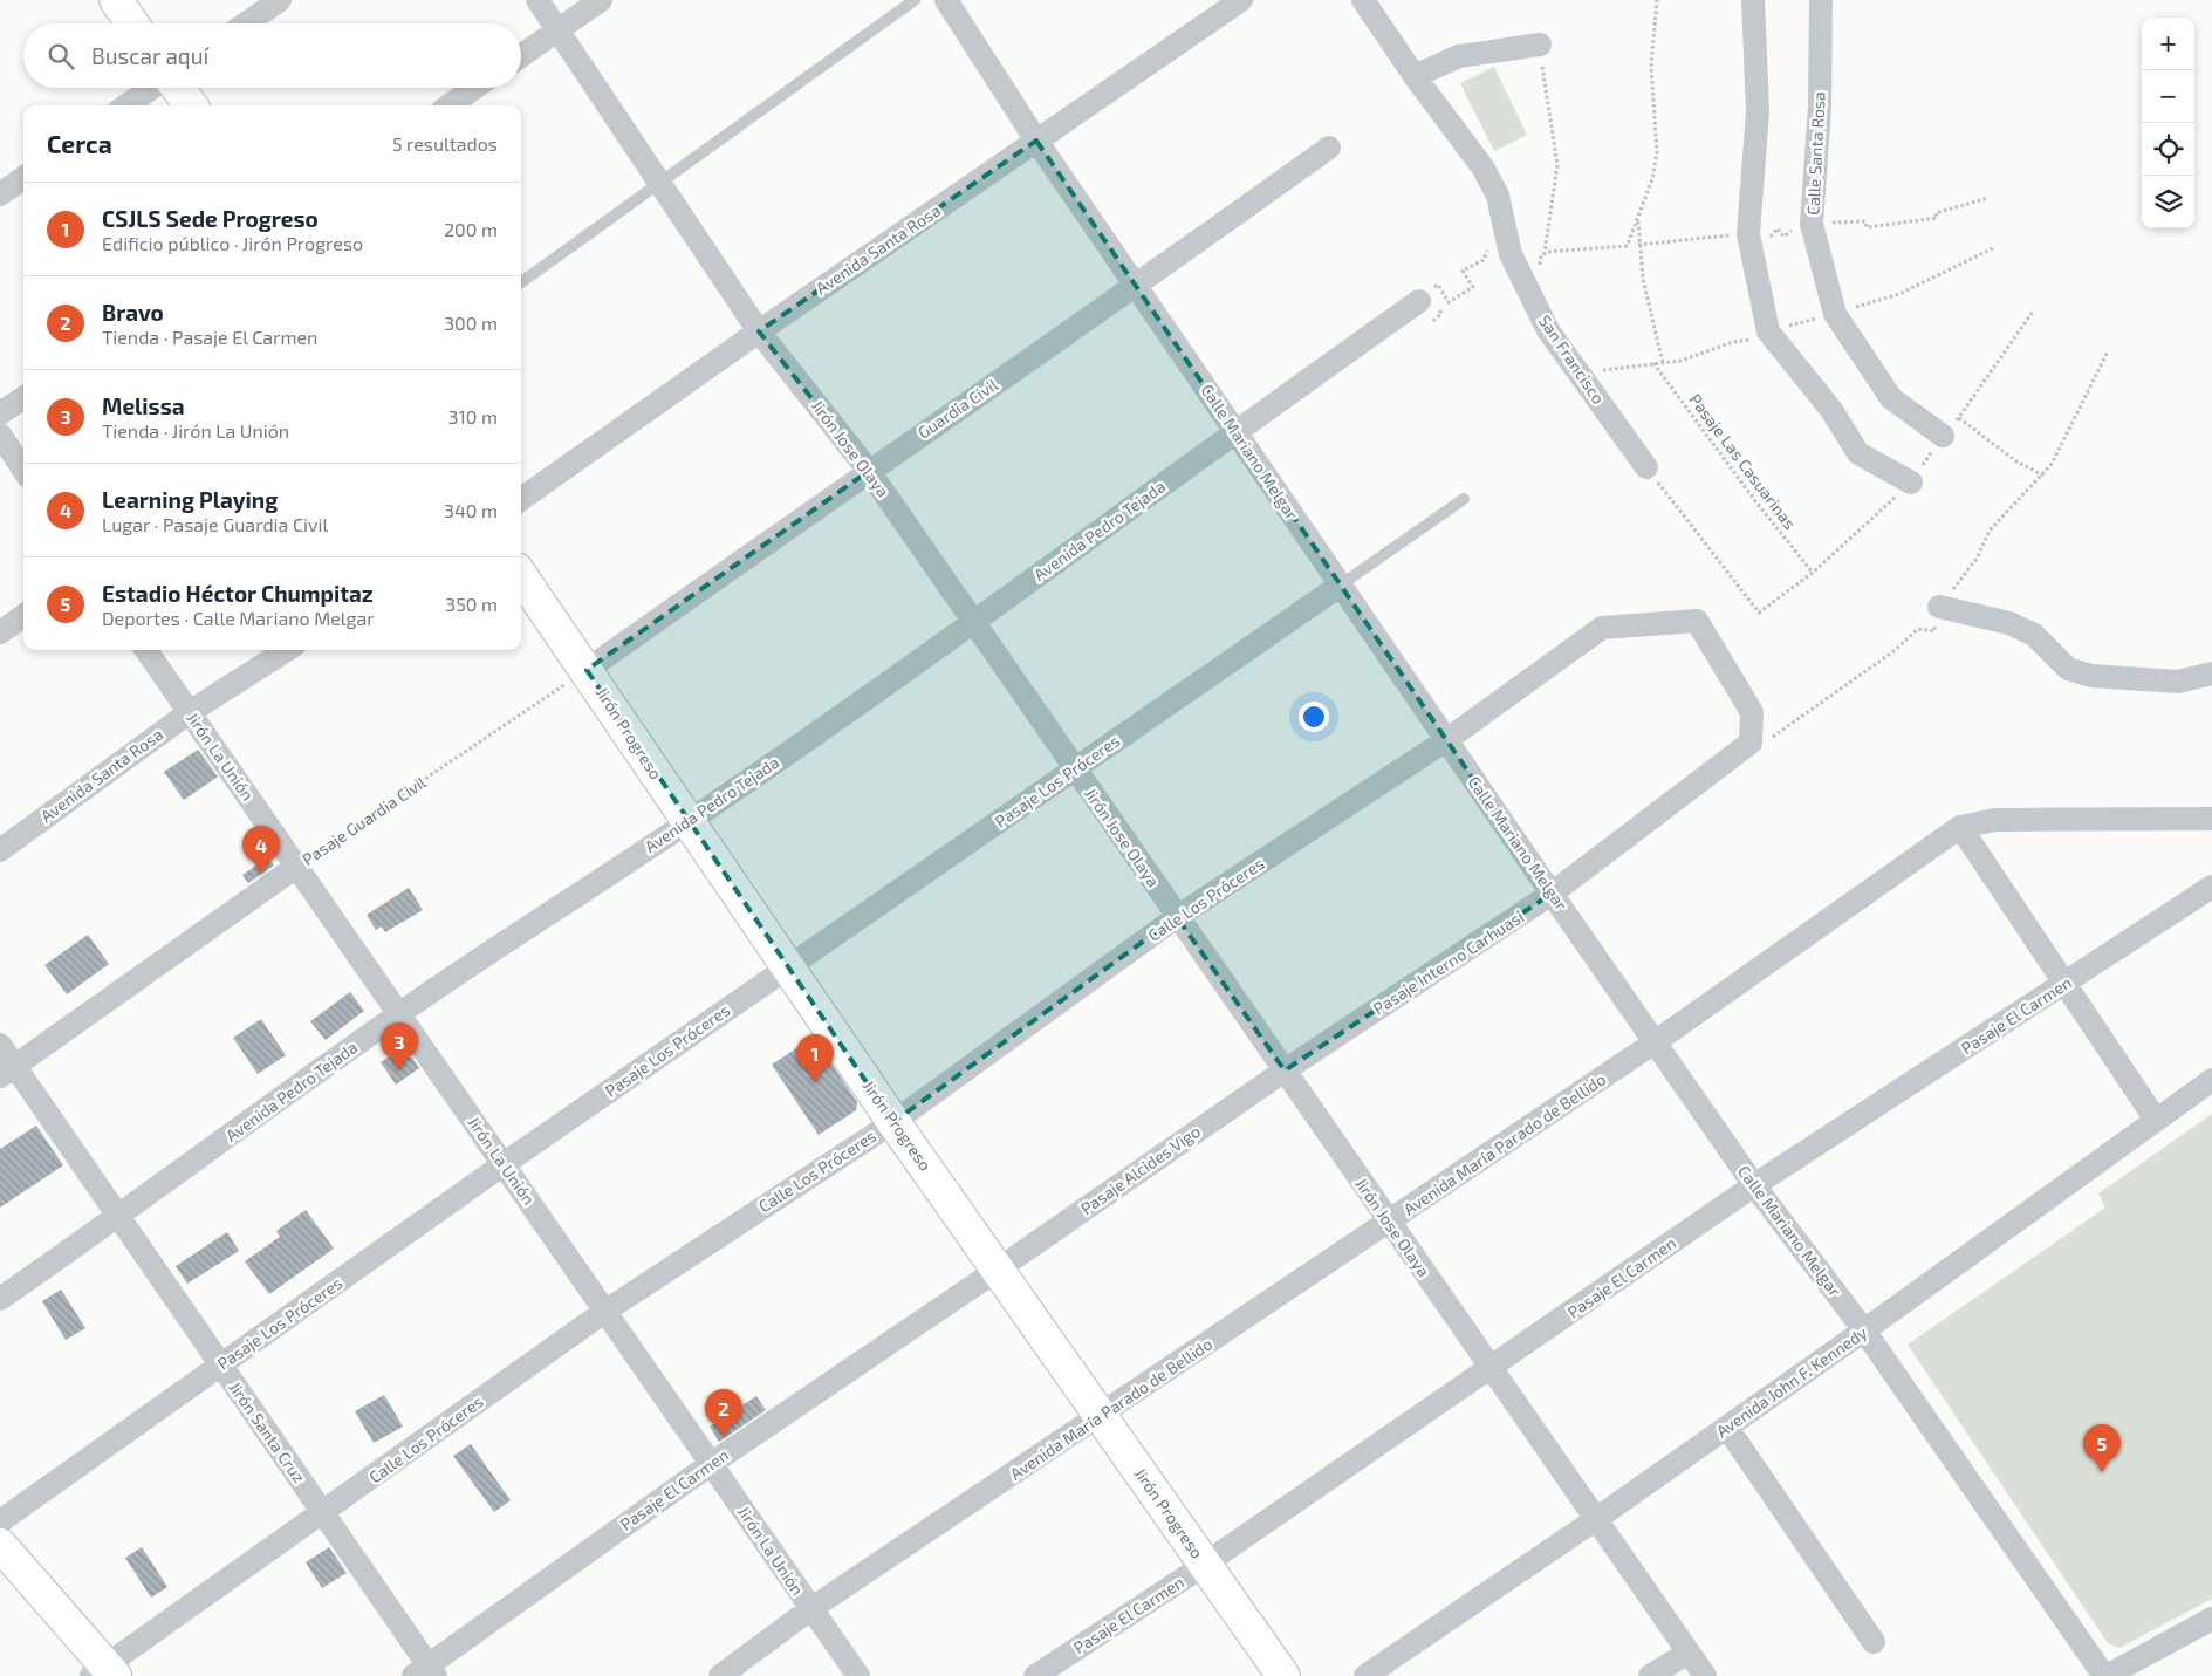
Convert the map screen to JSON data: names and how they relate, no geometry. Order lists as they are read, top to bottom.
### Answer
{
  "streets": {
    "street": [
      "Calle Santa Rosa",
      "Avenida Santa Rosa",
      "San Francisco",
      "Guardia Civil",
      "Jirón Jose Olaya",
      "Calle Mariano Melgar",
      "Avenida Pedro Tejada",
      "Jirón Progreso",
      "Jirón La Unión",
      "Pasaje Los Próceres",
      "Pasaje Guardia Civil",
      "Calle Los Próceres",
      "Pasaje Interno Carhuasi",
      "Pasaje El Carmen",
      "Avenida María Parado de Bellido",
      "Pasaje Alcides Vigo",
      "Avenida John F. Kennedy",
      "Jirón Santa Cruz"
    ],
    "path": ["Pasaje Las Casuarinas"]
  },
  "crossings": [
    ["Avenida Santa Rosa", "Jirón Jose Olaya"],
    ["Avenida Santa Rosa", "Calle Mariano Melgar"],
    ["Avenida Santa Rosa", "Jirón La Unión"],
    ["Guardia Civil", "Jirón Jose Olaya"],
    ["Guardia Civil", "Calle Mariano Melgar"],
    ["Guardia Civil", "Jirón Progreso"],
    ["Guardia Civil", "Pasaje Guardia Civil"],
    ["Jirón Jose Olaya", "Avenida Pedro Tejada"],
    ["Jirón Jose Olaya", "Pasaje Los Próceres"],
    ["Jirón Jose Olaya", "Calle Los Próceres"],
    ["Jirón Jose Olaya", "Pasaje Interno Carhuasi"],
    ["Jirón Jose Olaya", "Pasaje El Carmen"],
    ["Jirón Jose Olaya", "Avenida María Parado de Bellido"],
    ["Jirón Jose Olaya", "Pasaje Alcides Vigo"],
    ["Jirón Jose Olaya", "Avenida John F. Kennedy"],
    ["Calle Mariano Melgar", "Avenida Pedro Tejada"],
    ["Calle Mariano Melgar", "Pasaje Los Próceres"],
    ["Calle Mariano Melgar", "Calle Los Próceres"],
    ["Calle Mariano Melgar", "Pasaje Interno Carhuasi"],
    ["Calle Mariano Melgar", "Pasaje El Carmen"],
    ["Calle Mariano Melgar", "Avenida María Parado de Bellido"],
    ["Calle Mariano Melgar", "Avenida John F. Kennedy"],
    ["Avenida Pedro Tejada", "Jirón Progreso"],
    ["Avenida Pedro Tejada", "Jirón La Unión"],
    ["Avenida Pedro Tejada", "Jirón Santa Cruz"],
    ["Jirón Progreso", "Pasaje Los Próceres"],
    ["Jirón Progreso", "Pasaje Guardia Civil"],
    ["Jirón Progreso", "Calle Los Próceres"],
    ["Jirón Progreso", "Pasaje El Carmen"],
    ["Jirón Progreso", "Avenida María Parado de Bellido"],
    ["Jirón Progreso", "Pasaje Alcides Vigo"],
    ["Jirón La Unión", "Pasaje Los Próceres"],
    ["Jirón La Unión", "Pasaje Guardia Civil"],
    ["Jirón La Unión", "Calle Los Próceres"],
    ["Jirón La Unión", "Pasaje El Carmen"],
    ["Jirón La Unión", "Avenida María Parado de Bellido"],
    ["Pasaje Los Próceres", "Jirón Santa Cruz"],
    ["Pasaje Guardia Civil", "Jirón Santa Cruz"],
    ["Calle Los Próceres", "Pasaje Interno Carhuasi"],
    ["Calle Los Próceres", "Jirón Santa Cruz"],
    ["Pasaje Interno Carhuasi", "Pasaje Alcides Vigo"],
    ["Pasaje El Carmen", "Pasaje Alcides Vigo"],
    ["Pasaje El Carmen", "Jirón Santa Cruz"]
  ],
  "page": {
    "map_buttons": ["+", "−"],
    "search": "Buscar aquí",
    "heading": ["Cerca", "5 resultados"],
    "list": [
      {
        "mark": "1",
        "name": "CSJLS Sede Progreso",
        "note": "Edificio público · Jirón Progreso",
        "value": "200 m"
      },
      {
        "mark": "2",
        "name": "Bravo",
        "note": "Tienda · Pasaje El Carmen",
        "value": "300 m"
      },
      {
        "mark": "3",
        "name": "Melissa",
        "note": "Tienda · Jirón La Unión",
        "value": "310 m"
      },
      {
        "mark": "4",
        "name": "Learning Playing",
        "note": "Lugar · Pasaje Guardia Civil",
        "value": "340 m"
      },
      {
        "mark": "5",
        "name": "Estadio Héctor Chumpitaz",
        "note": "Deportes · Calle Mariano Melgar",
        "value": "350 m"
      }
    ],
    "pins": [
      "4",
      "3",
      "1",
      "2",
      "5"
    ]
  }
}
